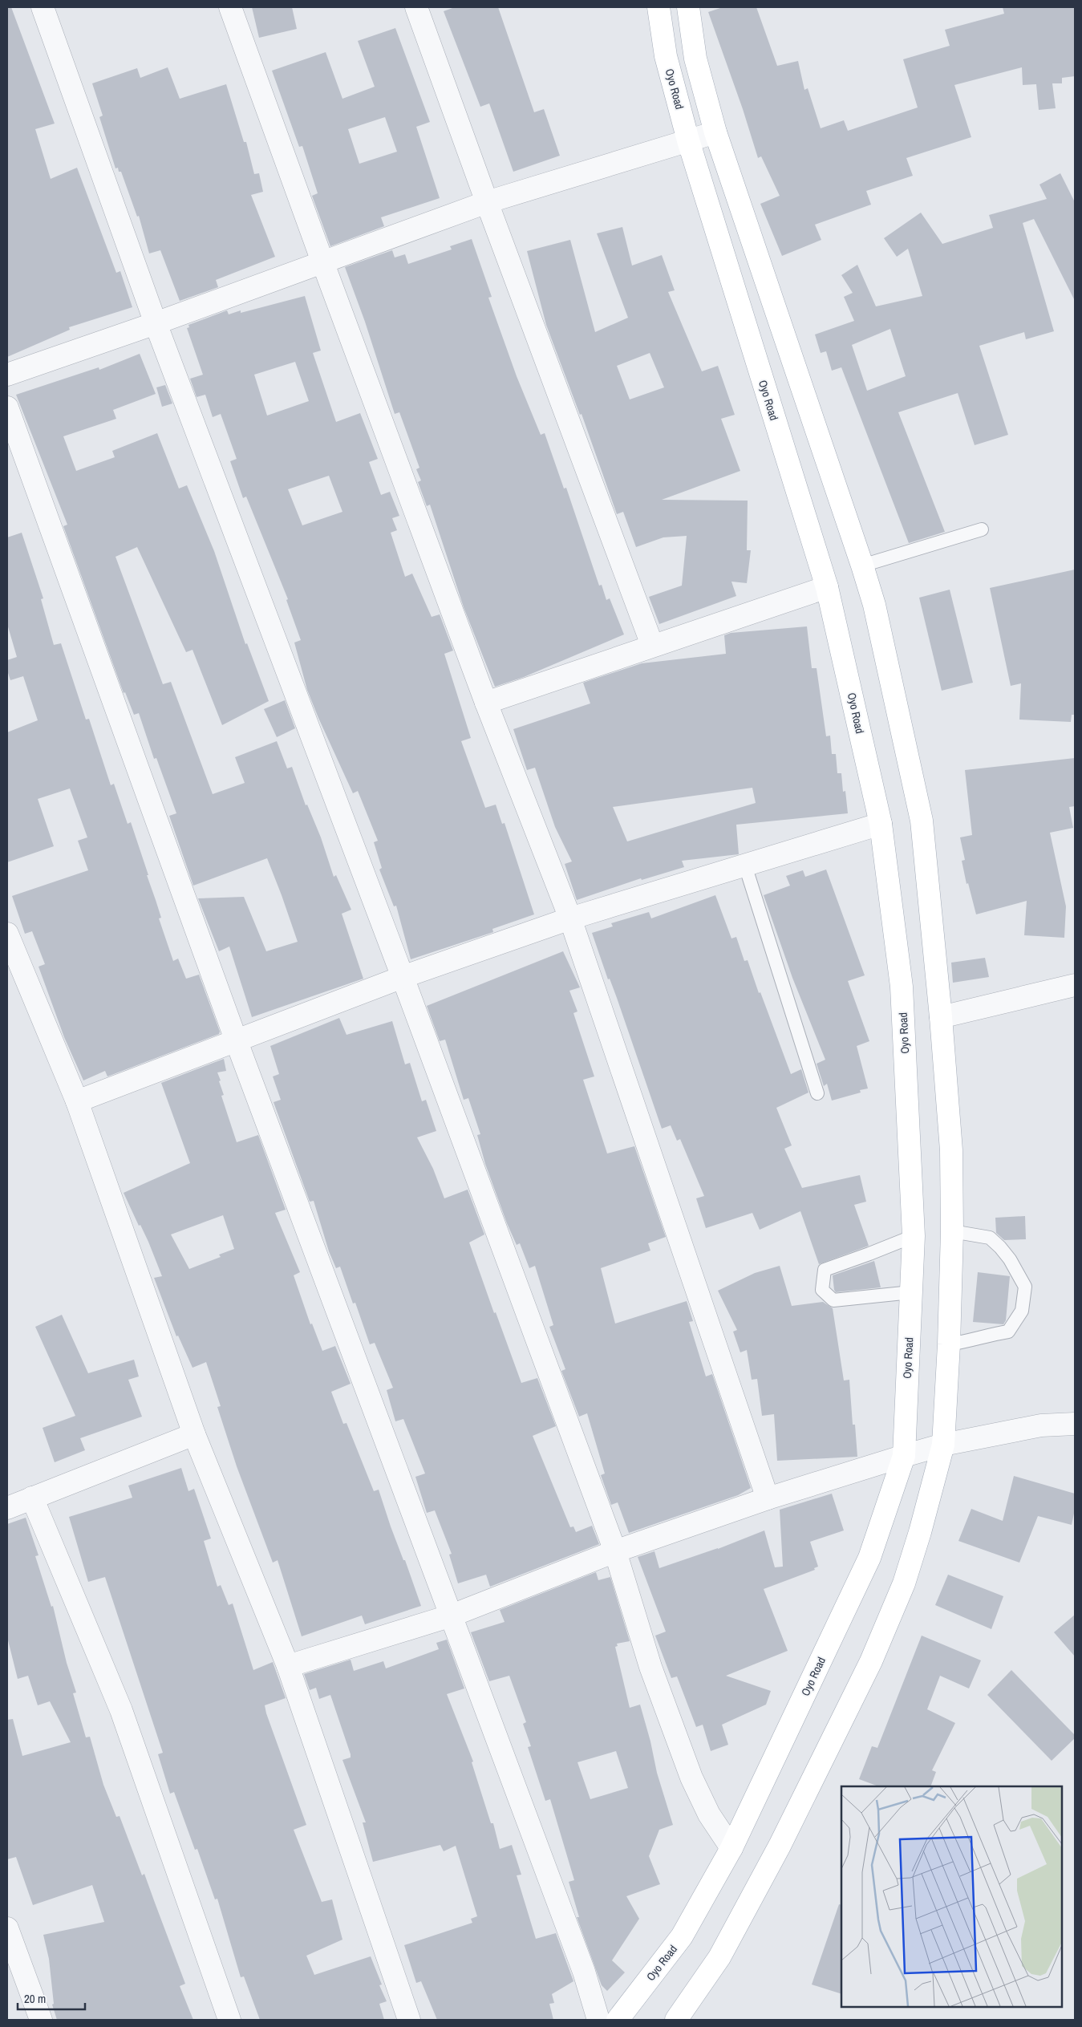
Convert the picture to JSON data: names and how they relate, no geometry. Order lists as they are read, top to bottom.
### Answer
{
  "streets": {
    "main road": ["Oyo Road"]
  },
  "scale_bar": "20 m"
}
